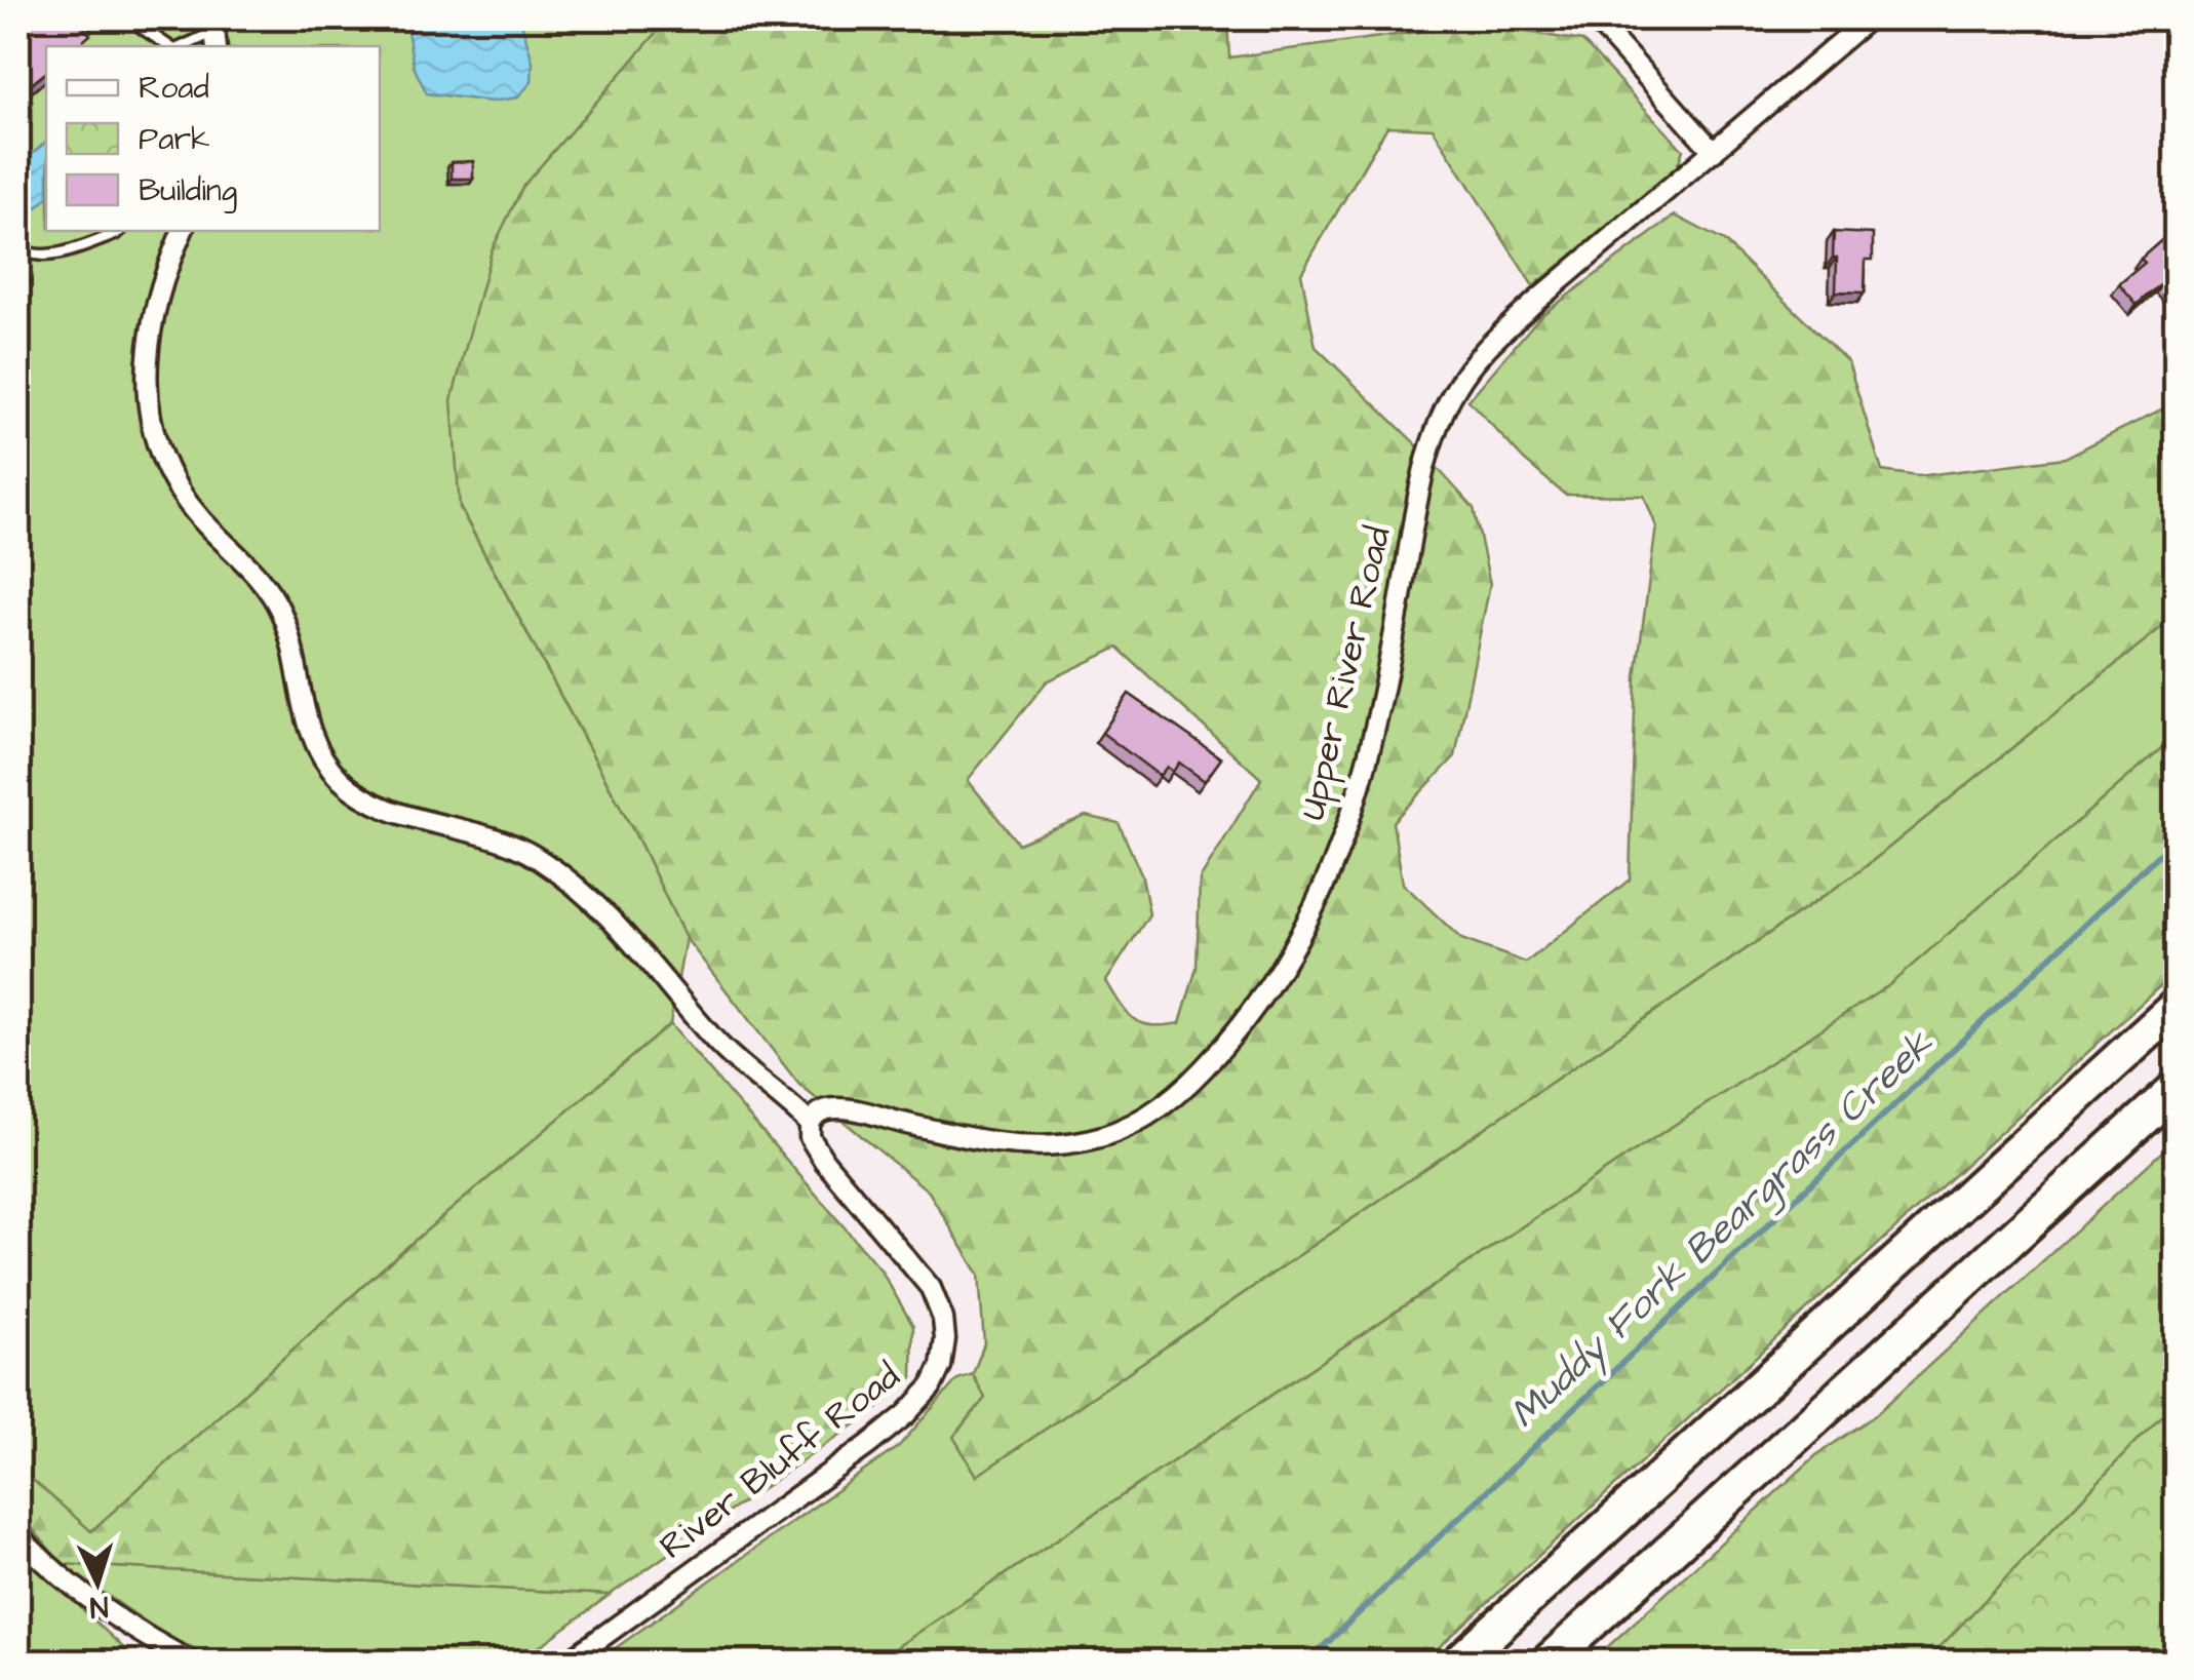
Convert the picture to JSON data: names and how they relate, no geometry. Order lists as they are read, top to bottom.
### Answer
{
  "streets": {
    "street": ["Upper River Road", "River Bluff Road"]
  },
  "crossings": [
    ["Upper River Road", "River Bluff Road"]
  ],
  "water": ["Muddy Fork Beargrass Creek"],
  "legend": ["Road", "Park", "Building"],
  "north": "bottom"
}
